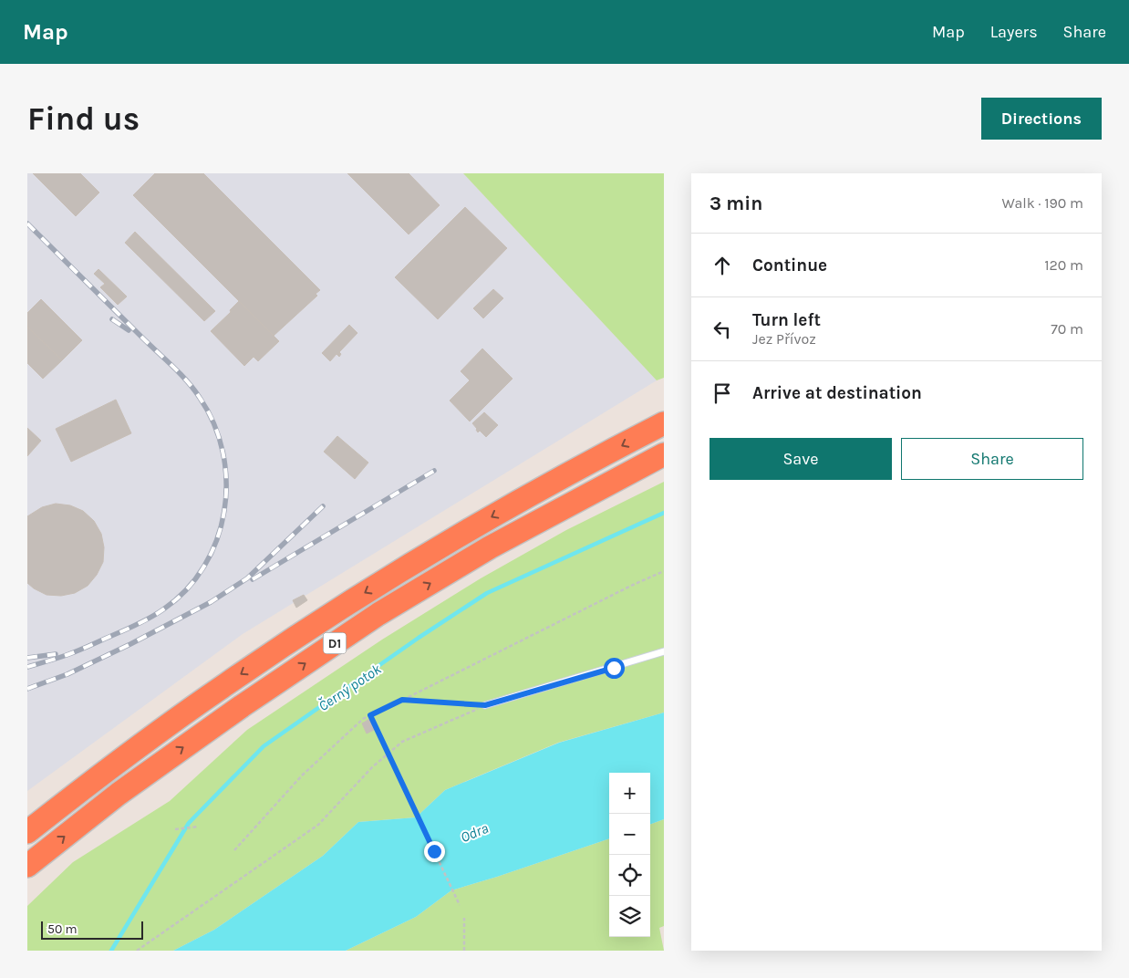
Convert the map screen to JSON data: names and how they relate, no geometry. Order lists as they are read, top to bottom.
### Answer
{
  "streets": {
    "highway": ["D1"]
  },
  "water": ["Černý potok", "Odra"],
  "scale_bar": "50 m",
  "page": {
    "header": "Map",
    "nav": ["Map", "Layers", "Share"],
    "buttons": [
      "Directions",
      ["Save", "Share"]
    ],
    "title": "Find us",
    "heading": ["3 min", "Walk · 190 m"],
    "list": [
      ["Continue", "120 m"],
      ["Turn left", "Jez Přívoz", "70 m"],
      "Arrive at destination"
    ],
    "map_buttons": ["+", "−"],
    "scale": "50 m"
  }
}
